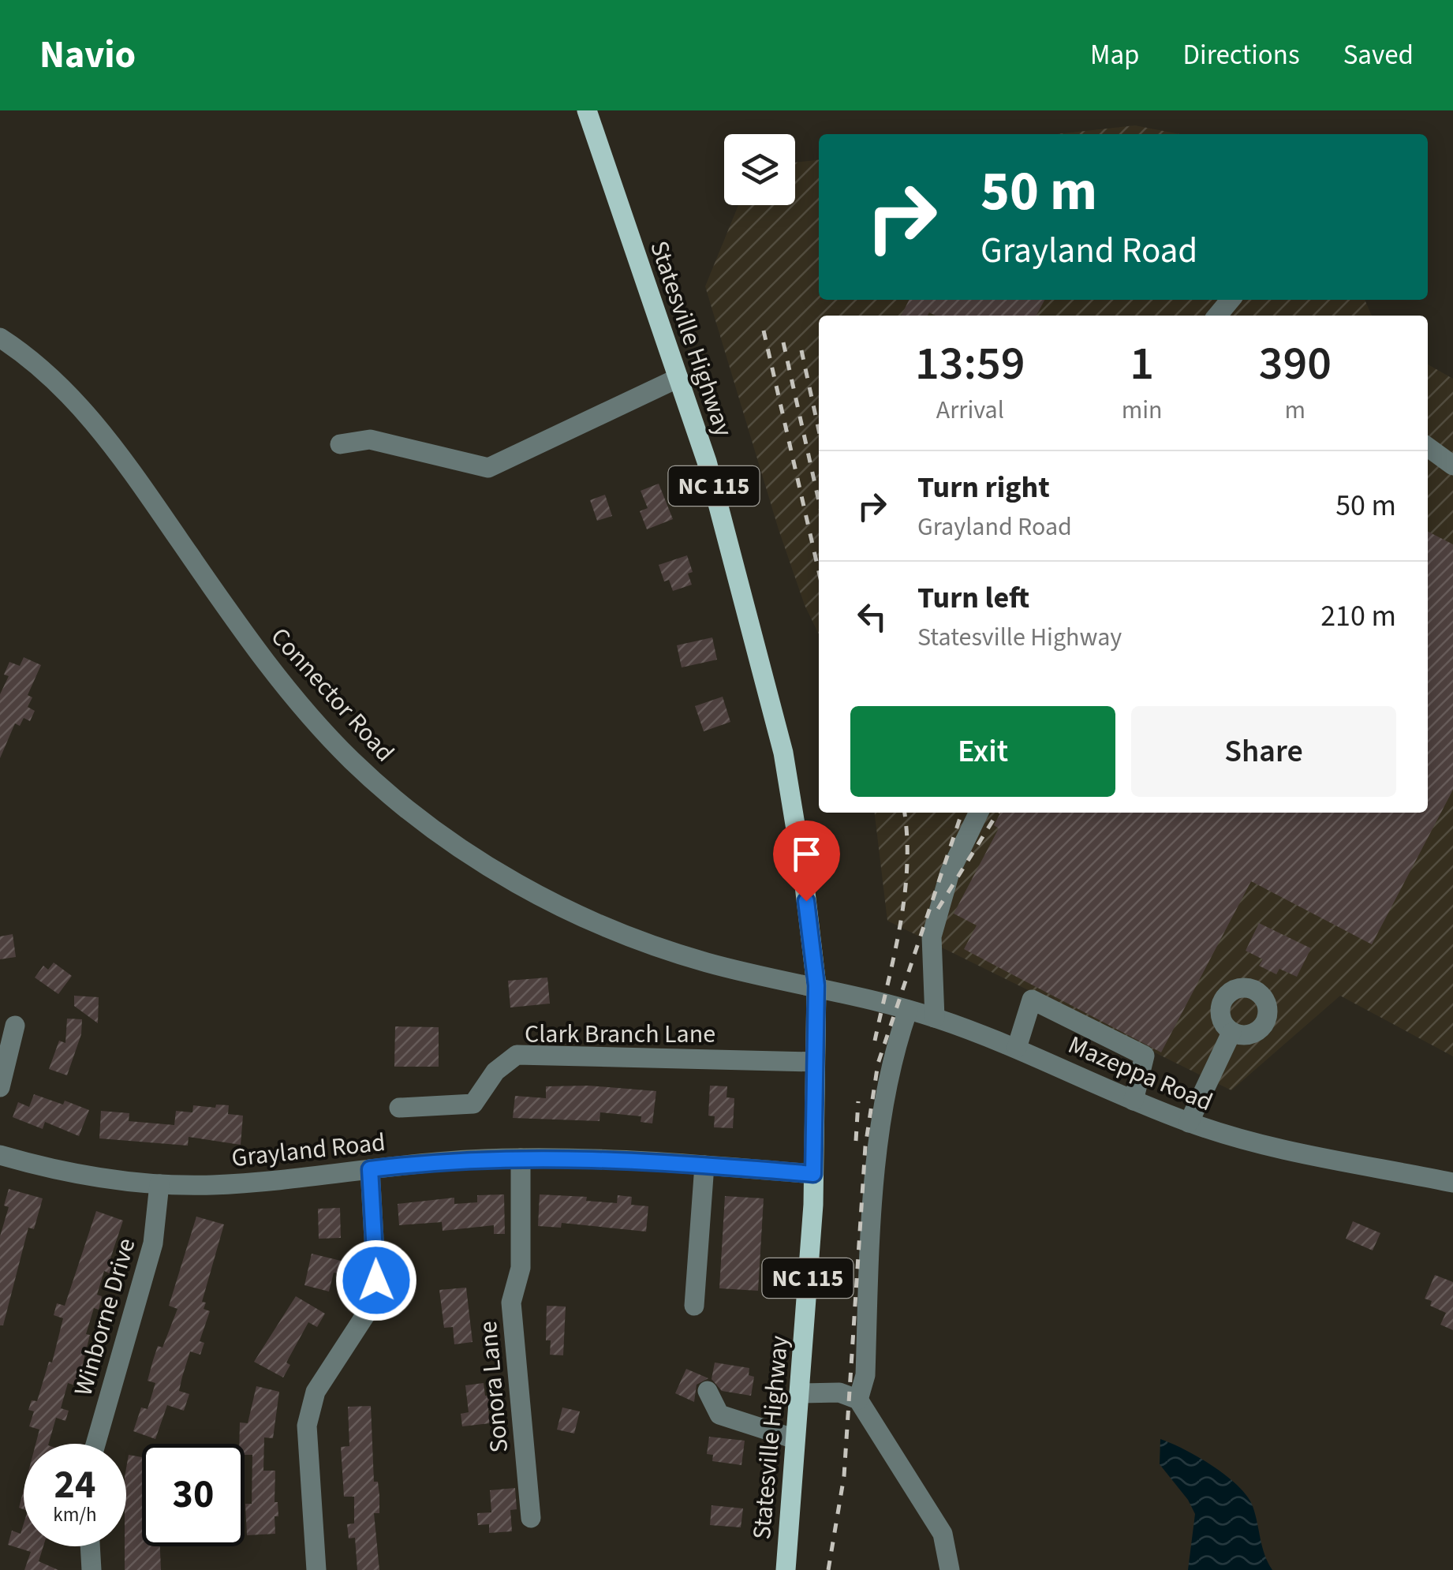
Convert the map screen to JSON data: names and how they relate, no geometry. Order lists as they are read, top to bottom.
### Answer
{
  "streets": {
    "main road": ["Statesville Highway", "NC 115"],
    "street": [
      "Connector Road",
      "Clark Branch Lane",
      "Mazeppa Road",
      "Grayland Road",
      "Winborne Drive",
      "Sonora Lane"
    ]
  },
  "crossings": [
    ["Statesville Highway", "Connector Road"],
    ["Statesville Highway", "Clark Branch Lane"],
    ["Statesville Highway", "Mazeppa Road"],
    ["Statesville Highway", "Grayland Road"],
    ["Connector Road", "Mazeppa Road"],
    ["Grayland Road", "Winborne Drive"],
    ["Grayland Road", "Sonora Lane"]
  ],
  "page": {
    "header": "Navio",
    "nav": ["Map", "Directions", "Saved"],
    "turn": ["50 m", "Grayland Road"],
    "eta": [
      "13:59",
      "Arrival",
      "1",
      "min",
      "390",
      "m"
    ],
    "list": [
      {
        "name": "Turn right",
        "note": "Grayland Road",
        "value": "50 m"
      },
      {
        "name": "Turn left",
        "note": "Statesville Highway",
        "value": "210 m"
      }
    ],
    "buttons": ["Exit", "Share"],
    "speed": "24 km/h",
    "limit": "30"
  }
}
